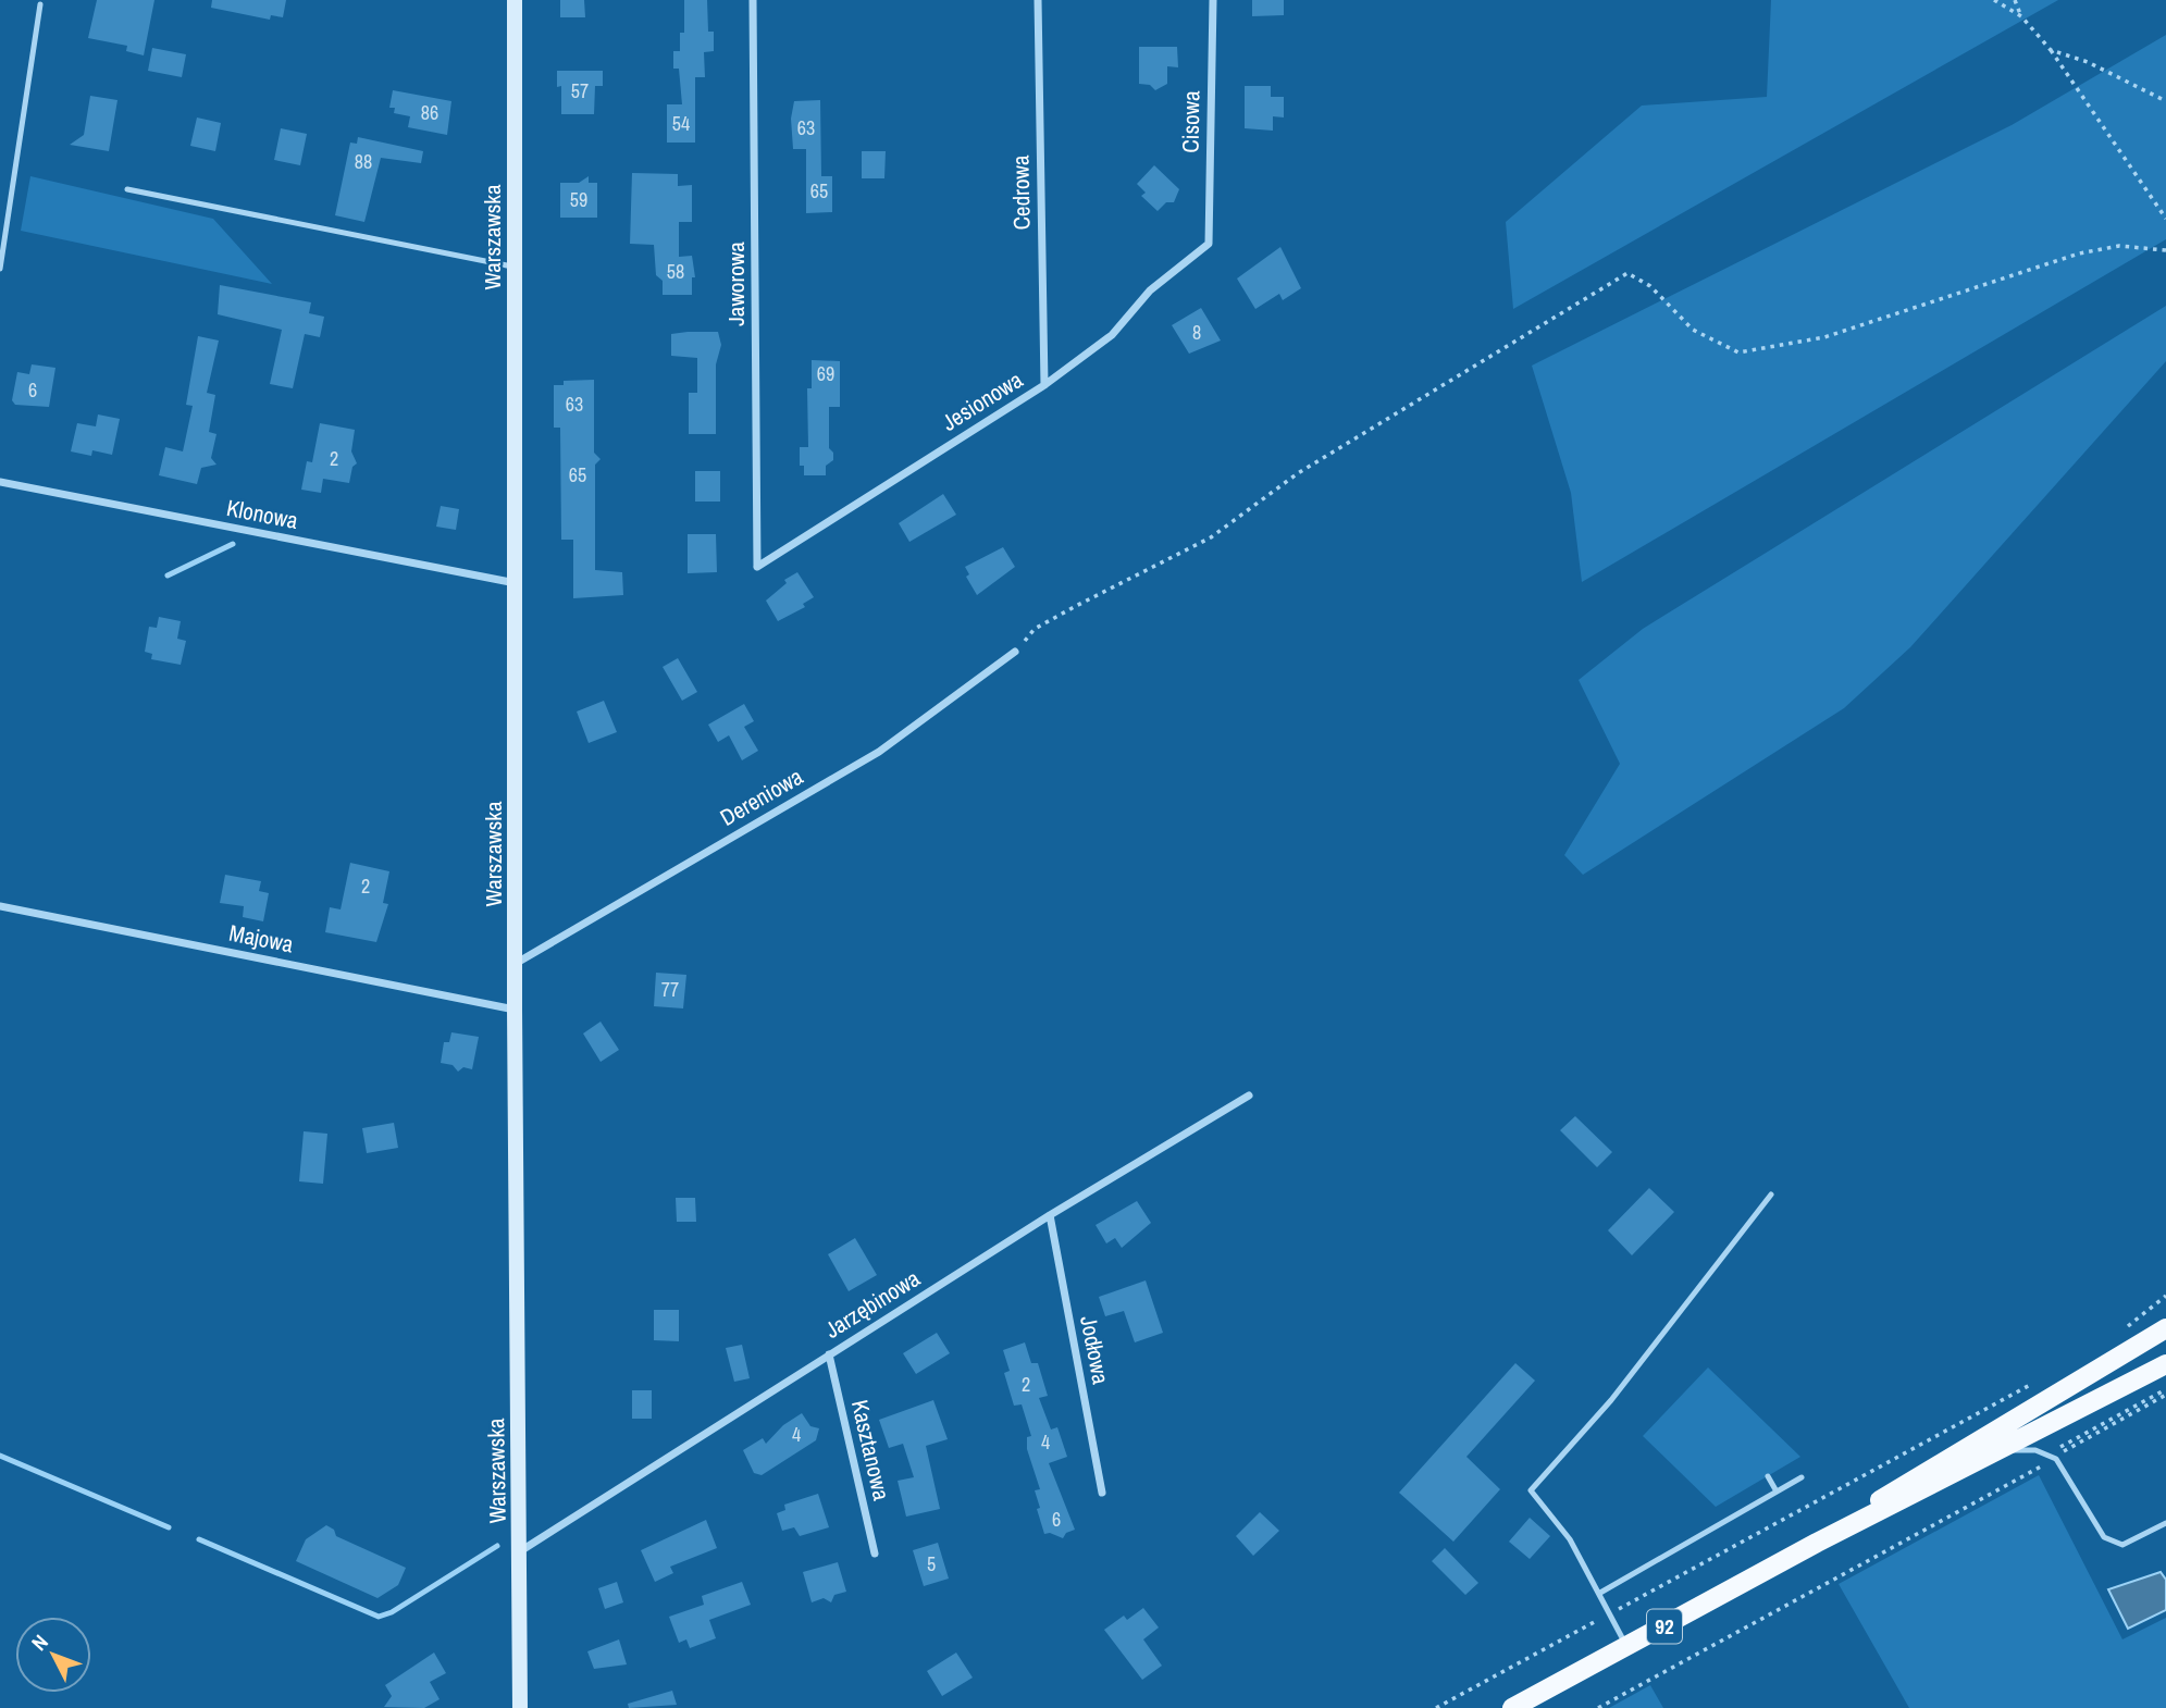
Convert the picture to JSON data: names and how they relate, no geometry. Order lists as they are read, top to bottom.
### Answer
{
  "streets": {
    "main road": ["92"],
    "street": [
      "Cisowa",
      "Cedrowa",
      "Warszawska",
      "Jaworowa",
      "Jesionowa",
      "Klonowa",
      "Dereniowa",
      "Majowa",
      "Jarzębinowa",
      "Jodłowa",
      "Kasztanowa"
    ]
  },
  "crossings": [
    ["Cisowa", "Jesionowa"],
    ["Cedrowa", "Jesionowa"],
    ["Warszawska", "Klonowa"],
    ["Warszawska", "Dereniowa"],
    ["Warszawska", "Majowa"],
    ["Warszawska", "Jarzębinowa"],
    ["Jaworowa", "Jesionowa"],
    ["Jarzębinowa", "Jodłowa"],
    ["Jarzębinowa", "Kasztanowa"]
  ],
  "house_numbers": [
    "57",
    "86",
    "54",
    "63",
    "88",
    "65",
    "59",
    "58",
    "8",
    "69",
    "6",
    "63",
    "2",
    "65",
    "2",
    "77",
    "2",
    "4",
    "4",
    "6",
    "5"
  ],
  "north": "top left"
}
